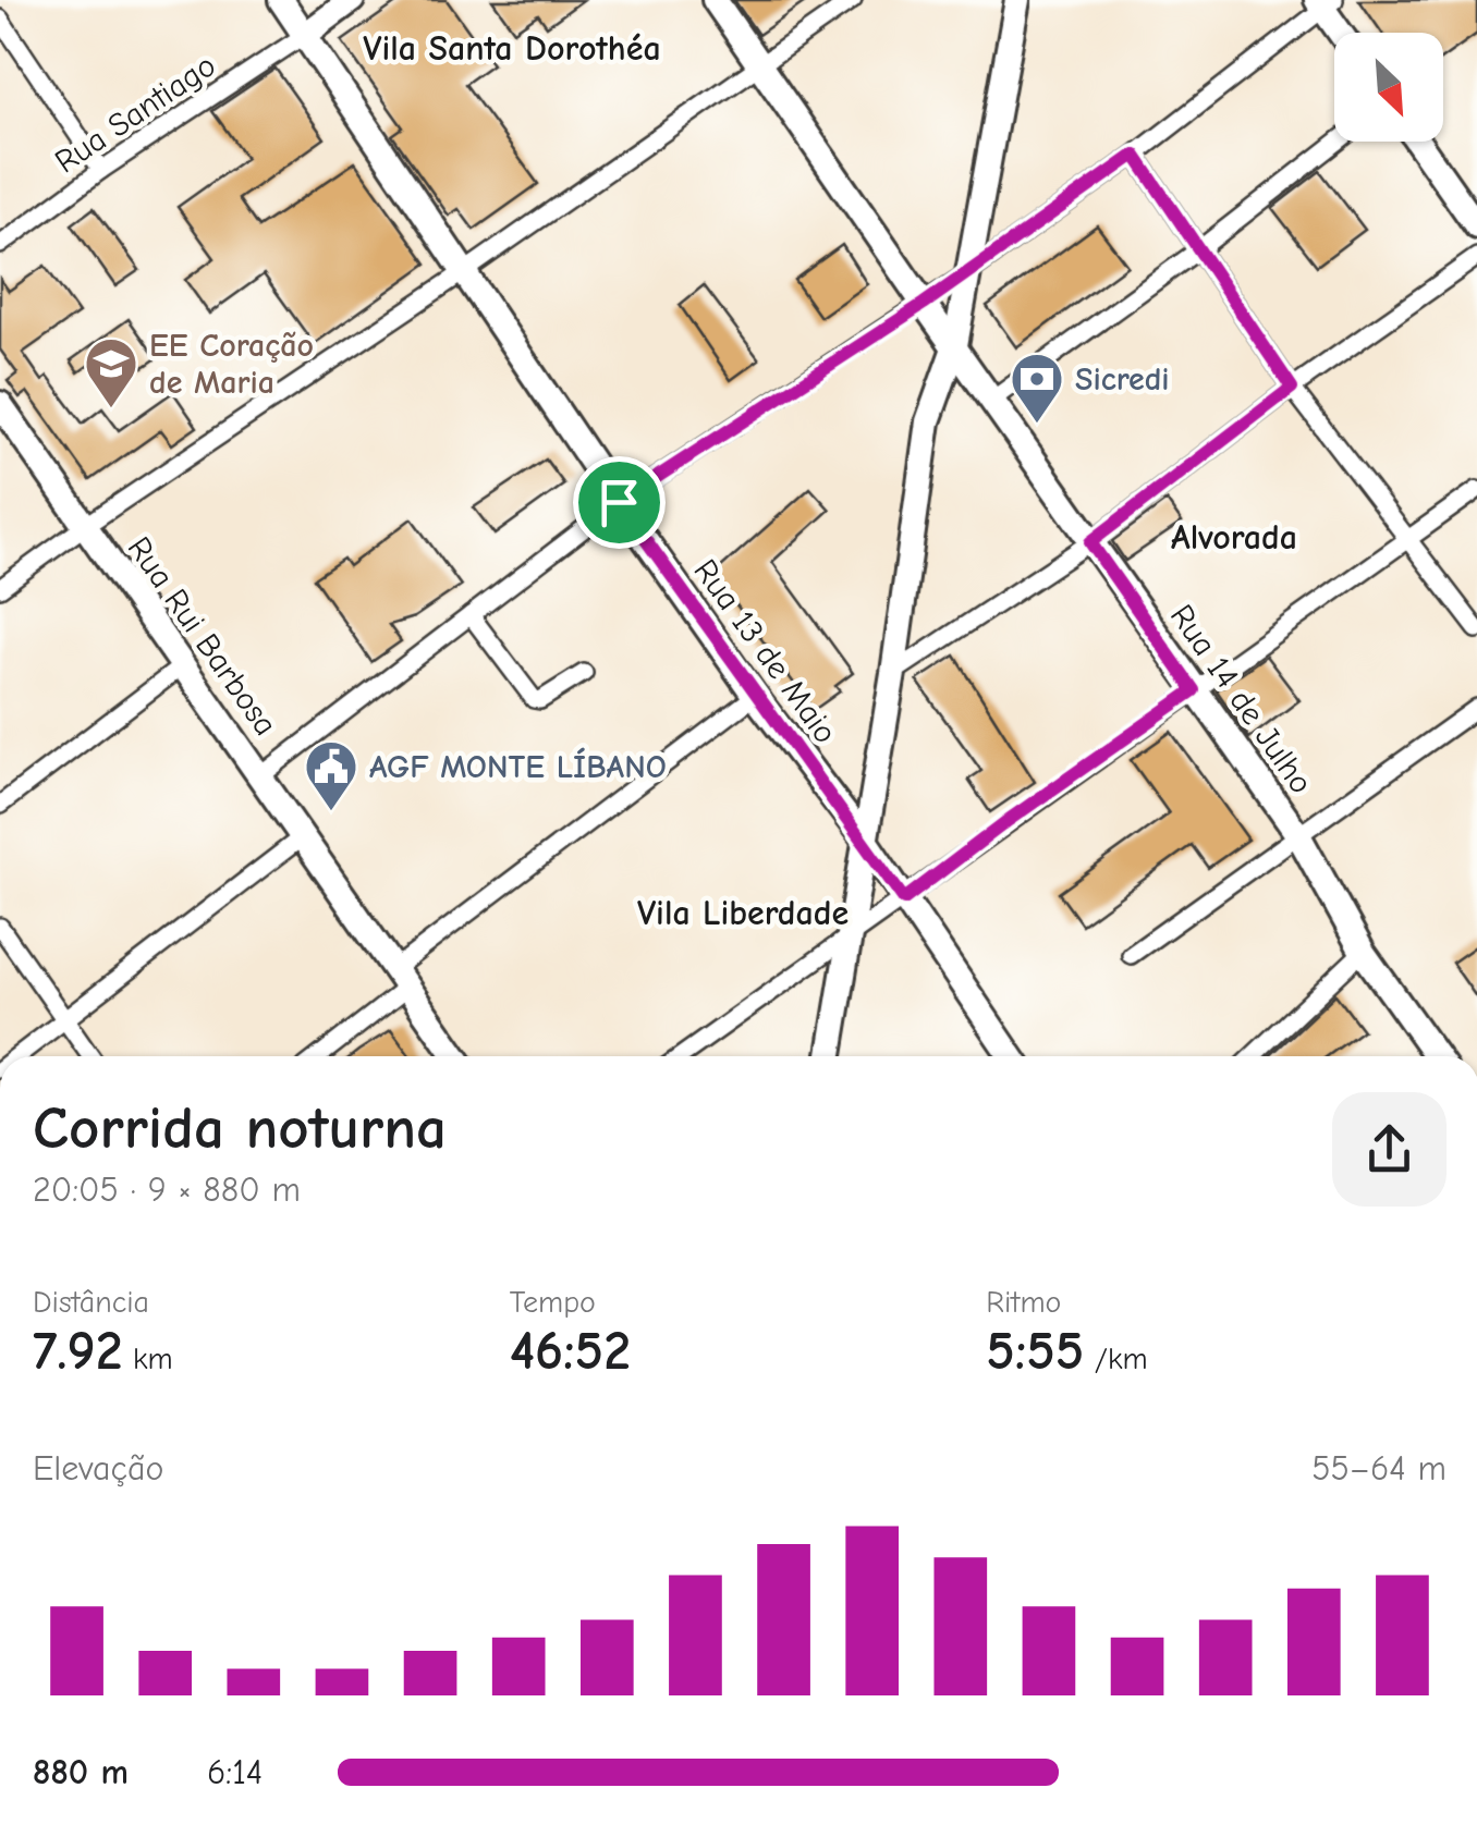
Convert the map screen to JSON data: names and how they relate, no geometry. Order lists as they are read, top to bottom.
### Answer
{
  "streets": {
    "street": [
      "Rua Santiago",
      "Rua Rui Barbosa",
      "Rua 13 de Maio",
      "Rua 14 de Julho"
    ]
  },
  "crossings": [
    ["Rua Santiago", "Rua 13 de Maio"]
  ],
  "districts": ["Vila Santa Dorothéa", "Alvorada", "Vila Liberdade"],
  "places": {
    "school or university": ["EE Coração de Maria"],
    "bank": ["Sicredi"],
    "public building": ["AGF MONTE LÍBANO"]
  },
  "north": "bottom right",
  "page": {
    "heading": ["Corrida noturna", "20:05 · 9 × 880 m"],
    "stats": [
      ["Distância", "7.92 km"],
      ["Tempo", "46:52"],
      ["Ritmo", "5:55 /km"]
    ],
    "chart": ["Elevação", "55–64 m"],
    "list": [
      {
        "name": "880 m",
        "note": "6:14"
      }
    ]
  }
}
